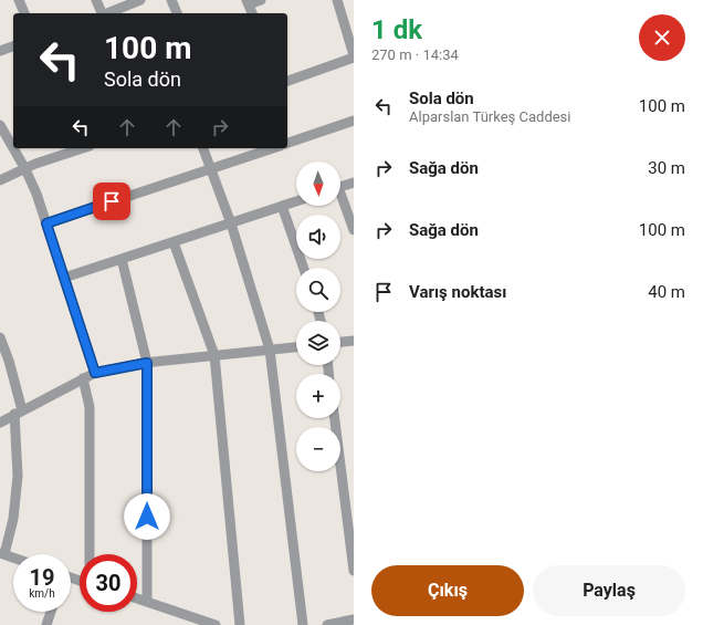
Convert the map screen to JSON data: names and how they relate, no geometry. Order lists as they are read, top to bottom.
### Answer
{
  "north": "bottom",
  "page": {
    "heading": ["1 dk", "270 m · 14:34"],
    "turn": ["100 m", "Sola dön"],
    "list": [
      {
        "name": "Sola dön",
        "note": "Alparslan Türkeş Caddesi",
        "value": "100 m"
      },
      {
        "name": "Sağa dön",
        "value": "30 m"
      },
      {
        "name": "Sağa dön",
        "value": "100 m"
      },
      {
        "name": "Varış noktası",
        "value": "40 m"
      }
    ],
    "map_buttons": ["+", "−"],
    "speed": "19 km/h",
    "limit": "30",
    "buttons": ["Çıkış", "Paylaş"]
  }
}
